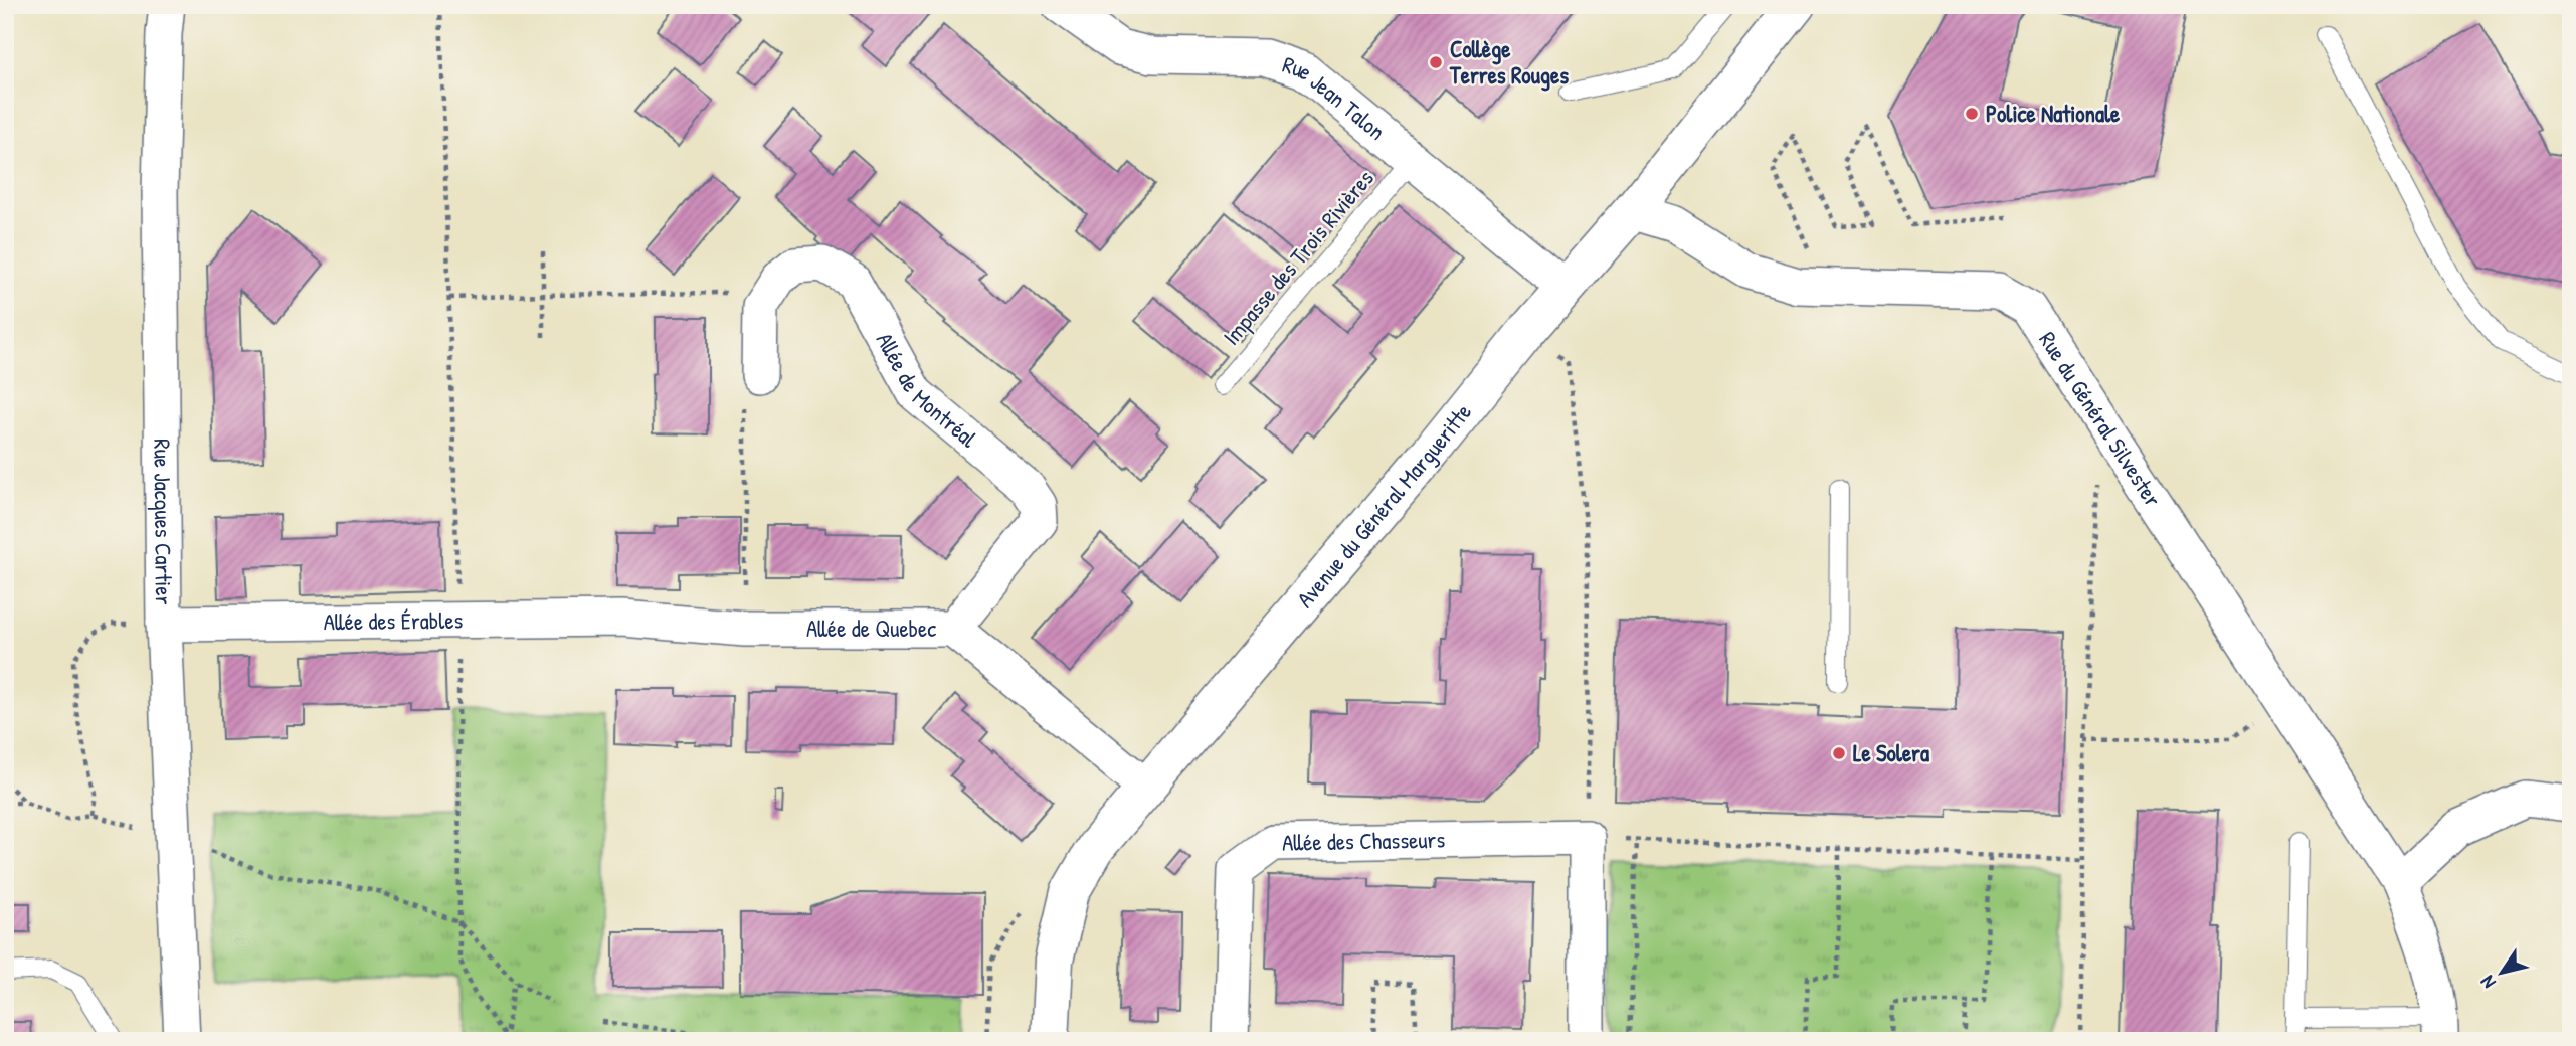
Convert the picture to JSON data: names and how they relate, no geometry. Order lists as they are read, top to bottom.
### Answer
{
  "streets": {
    "street": [
      "Rue Jean Talon",
      "Allée de Montréal",
      "Rue du Général Silvester",
      "Avenue du Général Margueritte",
      "Rue Jacques Cartier",
      "Allée des Érables",
      "Allée de Quebec",
      "Allée des Chasseurs"
    ],
    "lane": ["Impasse des Trois Rivières"]
  },
  "crossings": [
    ["Rue Jean Talon", "Impasse des Trois Rivières"],
    ["Rue Jean Talon", "Avenue du Général Margueritte"],
    ["Allée de Montréal", "Allée de Quebec"],
    ["Rue du Général Silvester", "Avenue du Général Margueritte"],
    ["Avenue du Général Margueritte", "Allée de Quebec"],
    ["Rue Jacques Cartier", "Allée des Érables"],
    ["Allée des Érables", "Allée de Quebec"]
  ],
  "places": ["Collège Terres Rouges", "Police Nationale", "Le Solera"],
  "north": "bottom left"
}
